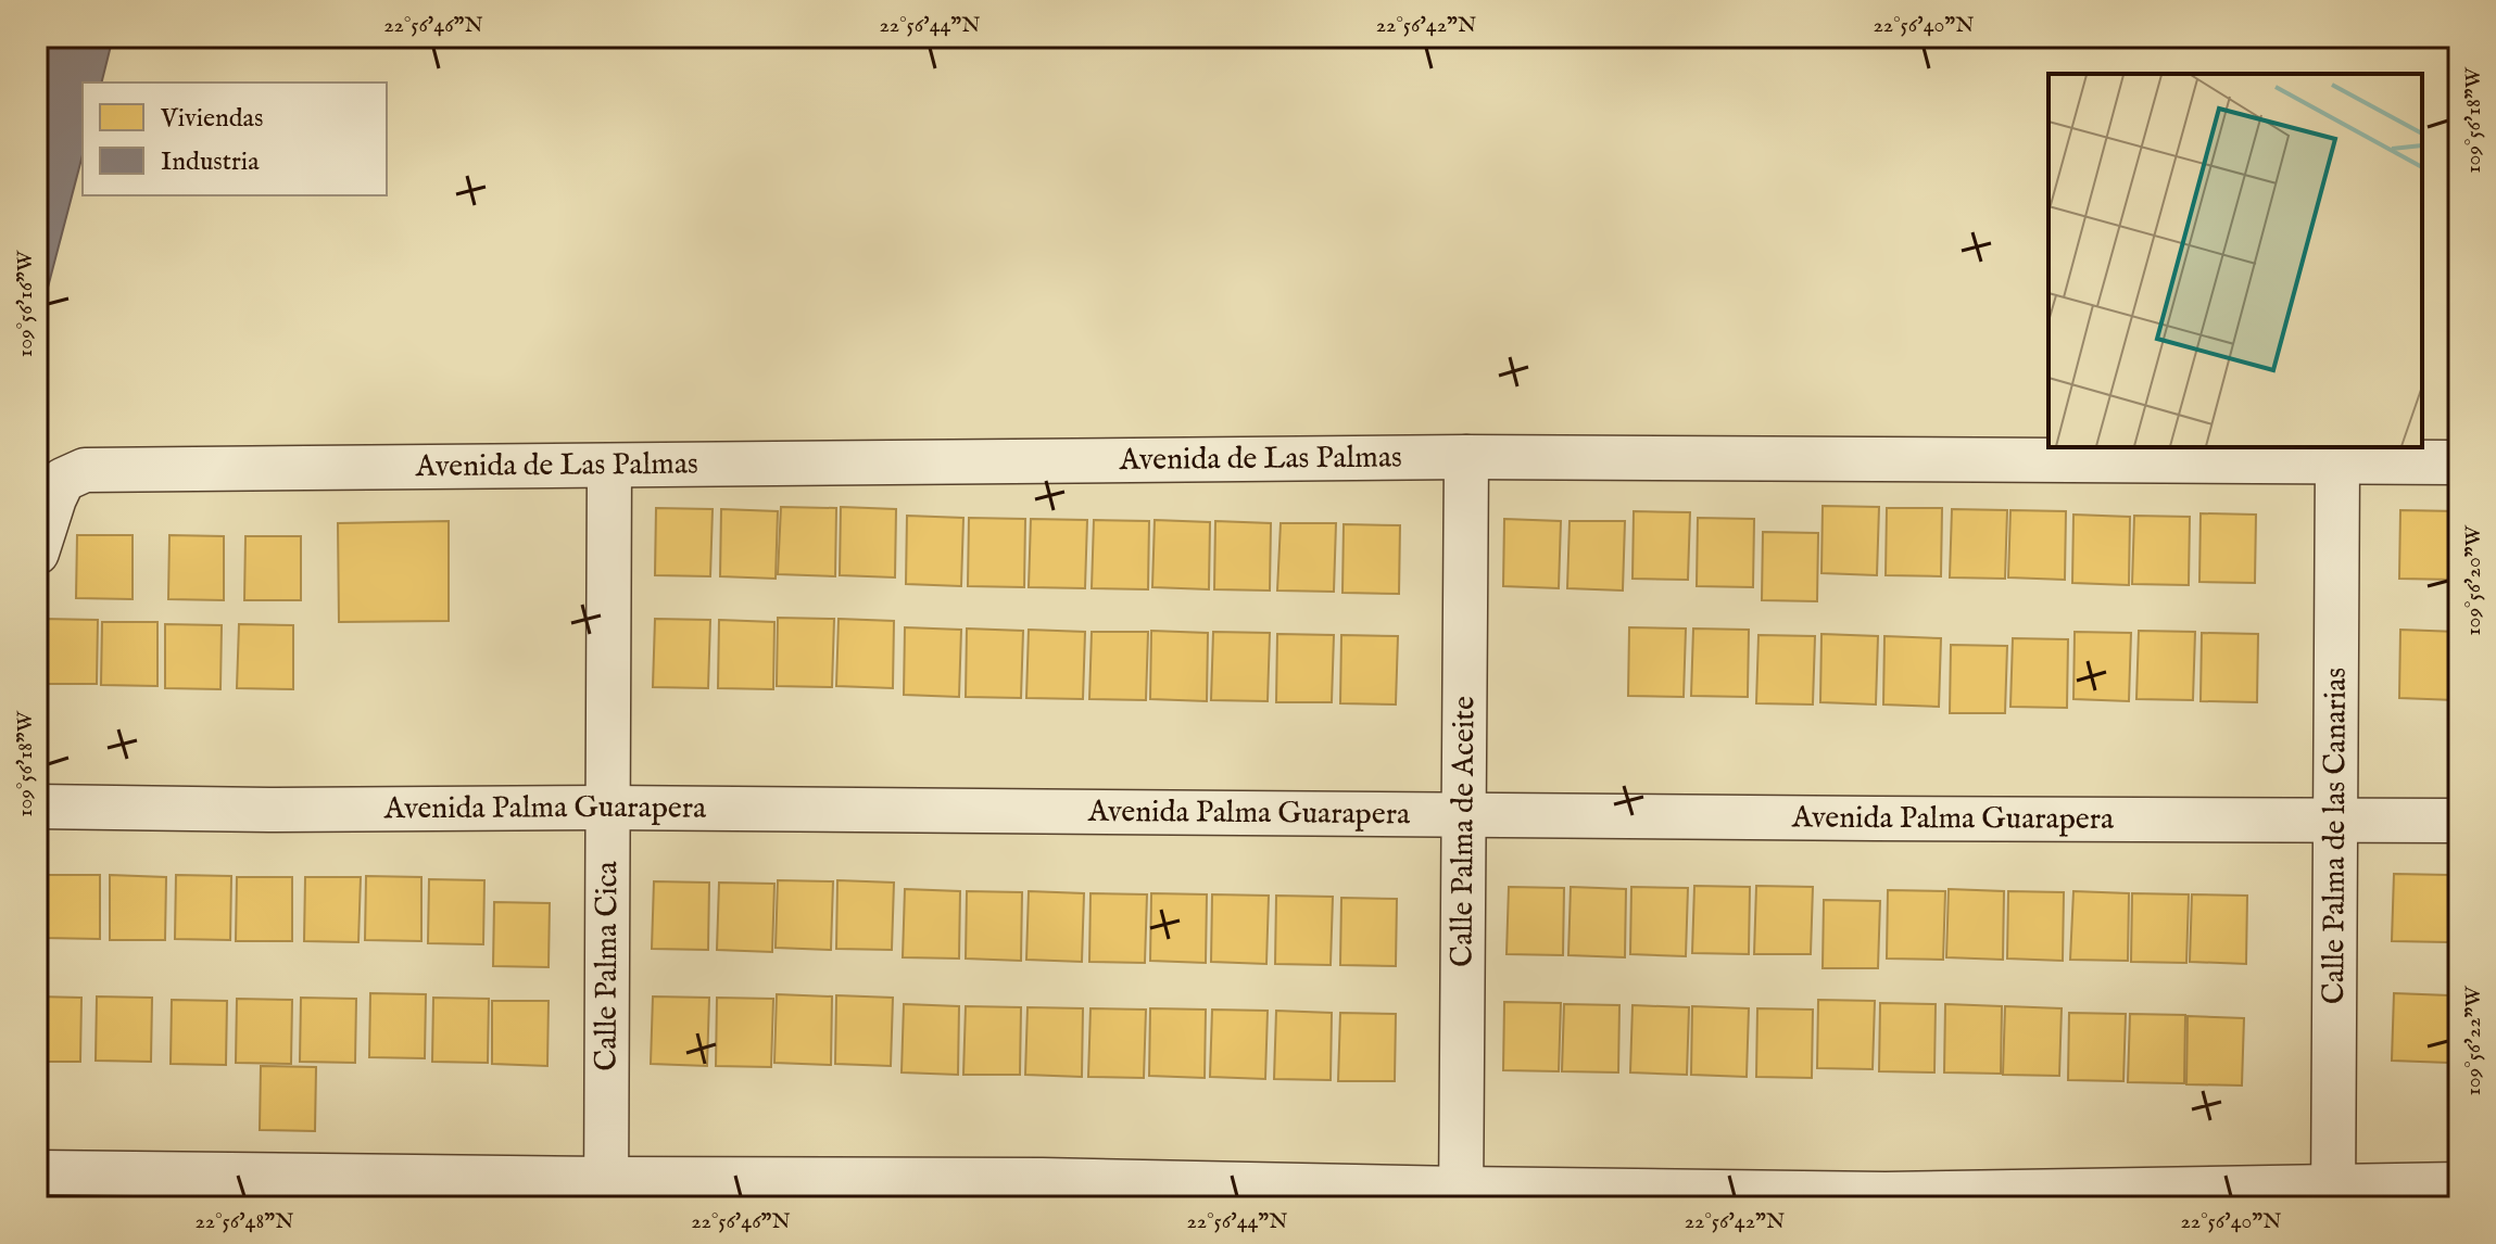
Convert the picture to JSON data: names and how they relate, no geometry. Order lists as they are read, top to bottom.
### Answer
{
  "streets": {
    "street": [
      "Avenida de Las Palmas",
      "Avenida Palma Guarapera",
      "Calle Palma de Aceite",
      "Calle Palma de las Canarias",
      "Calle Palma Cica"
    ]
  },
  "crossings": [
    ["Avenida de Las Palmas", "Calle Palma de Aceite"],
    ["Avenida de Las Palmas", "Calle Palma de las Canarias"],
    ["Avenida de Las Palmas", "Calle Palma Cica"],
    ["Avenida Palma Guarapera", "Calle Palma de Aceite"],
    ["Avenida Palma Guarapera", "Calle Palma de las Canarias"],
    ["Avenida Palma Guarapera", "Calle Palma Cica"]
  ],
  "legend": ["Viviendas", "Industria"],
  "coordinates": [
    "22°56'46\"N",
    "22°56'44\"N",
    "22°56'42\"N",
    "22°56'40\"N",
    "109°56'18\"W",
    "109°56'16\"W",
    "109°56'20\"W",
    "109°56'22\"W",
    "22°56'48\"N"
  ]
}
